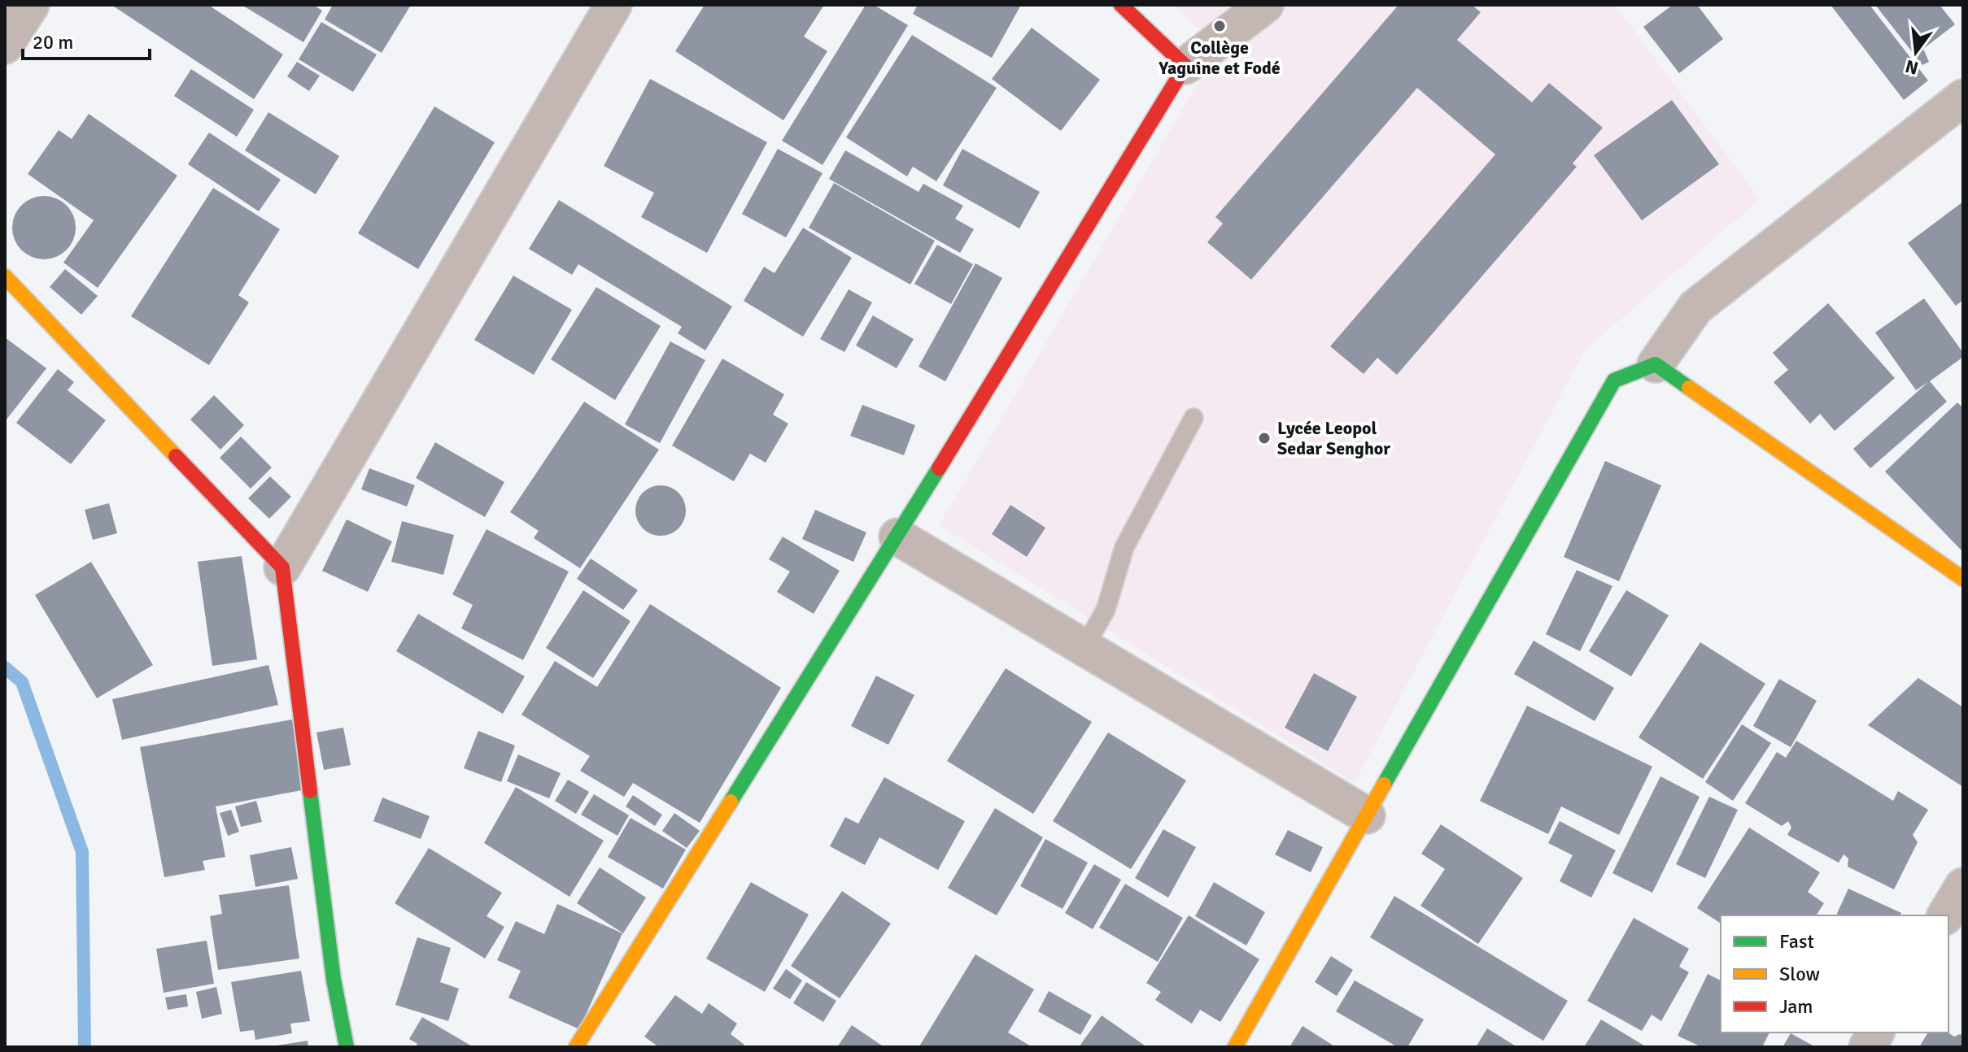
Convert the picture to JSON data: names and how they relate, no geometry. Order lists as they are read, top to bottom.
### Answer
{
  "places": ["Collège Yaguine et Fodé", "Lycée Leopol Sedar Senghor"],
  "legend": ["Fast", "Slow", "Jam"],
  "scale_bar": "20 m",
  "north": "bottom"
}
